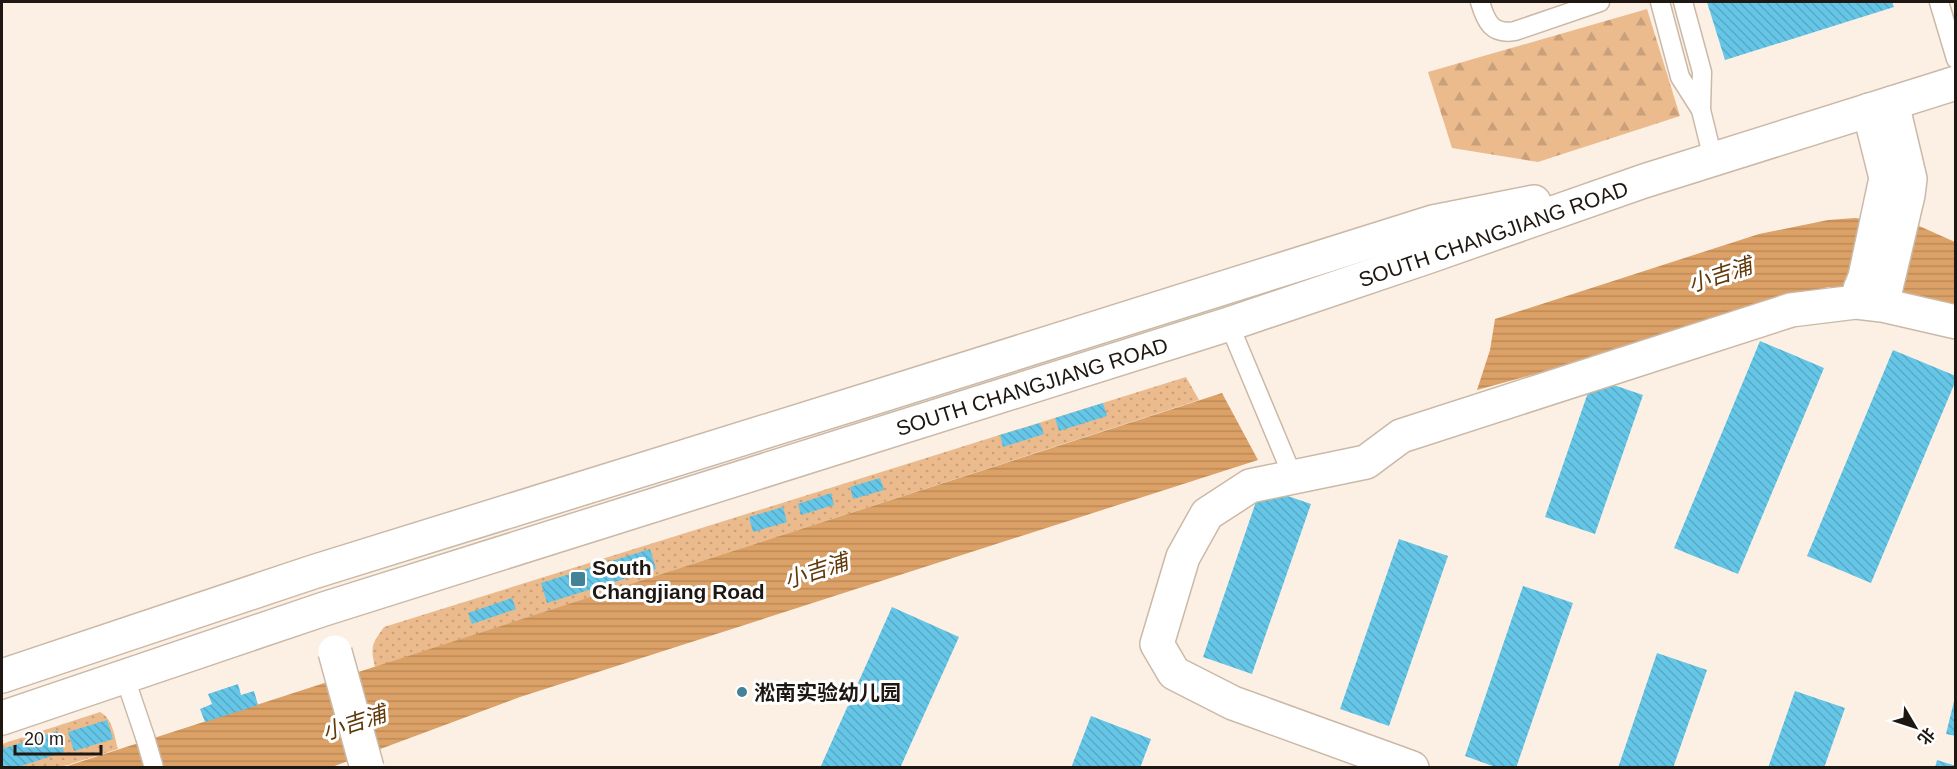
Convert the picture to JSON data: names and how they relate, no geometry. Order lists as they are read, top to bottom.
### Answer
{
  "streets": {
    "main road": ["SOUTH CHANGJIANG ROAD"]
  },
  "water": ["小吉浦"],
  "places": {
    "transit": ["South Changjiang Road"],
    "other": ["淞南实验幼儿园"]
  },
  "scale_bar": "20 m",
  "north": "bottom right"
}
